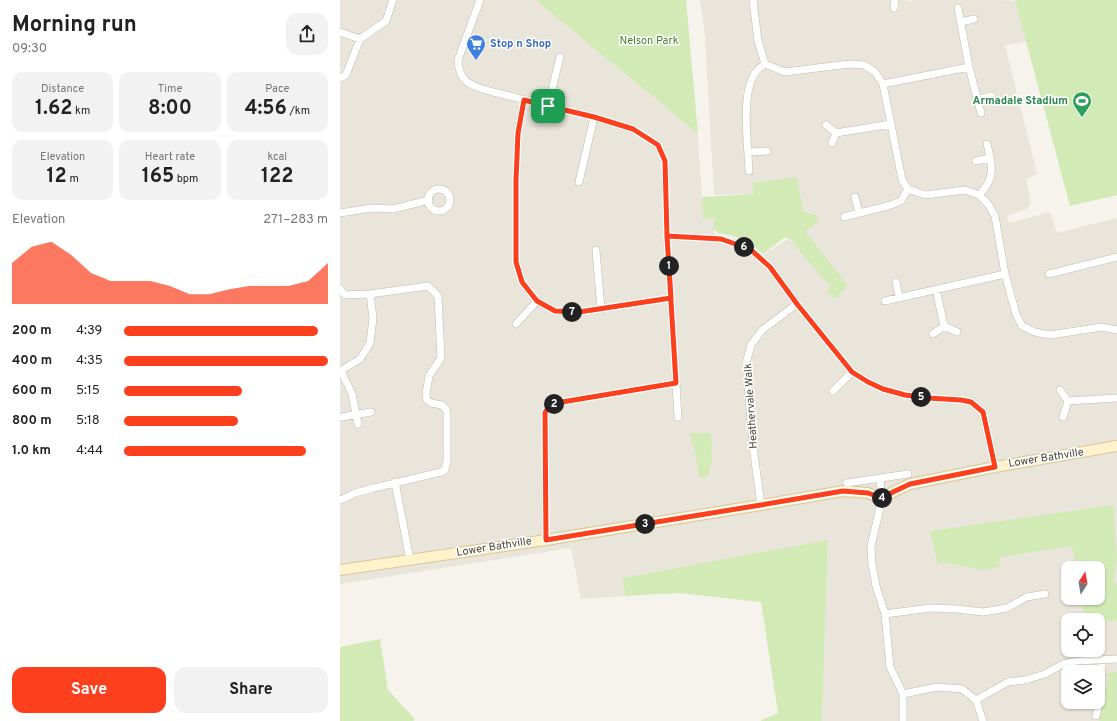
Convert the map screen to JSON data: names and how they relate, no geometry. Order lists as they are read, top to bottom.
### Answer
{
  "streets": {
    "main road": ["Lower Bathville"],
    "street": ["Heathervale Walk"]
  },
  "crossings": [
    ["Heathervale Walk", "Lower Bathville"]
  ],
  "parks": ["Nelson Park"],
  "places": {
    "supermarket": ["Stop n Shop"],
    "sports": ["Armadale Stadium"]
  },
  "north": "top",
  "page": {
    "heading": ["Morning run", "09:30"],
    "stats": [
      ["Distance", "1.62 km"],
      ["Time", "8:00"],
      ["Pace", "4:56 /km"],
      ["Elevation", "12 m"],
      ["Heart rate", "165 bpm"],
      ["kcal", "122"]
    ],
    "chart": ["Elevation", "271–283 m"],
    "pins": [
      "6",
      "1",
      "7",
      "5",
      "2",
      "4",
      "3"
    ],
    "list": [
      {
        "name": "200 m",
        "note": "4:39"
      },
      {
        "name": "400 m",
        "note": "4:35"
      },
      {
        "name": "600 m",
        "note": "5:15"
      },
      {
        "name": "800 m",
        "note": "5:18"
      },
      {
        "name": "1.0 km",
        "note": "4:44"
      }
    ],
    "buttons": ["Save", "Share"]
  }
}
